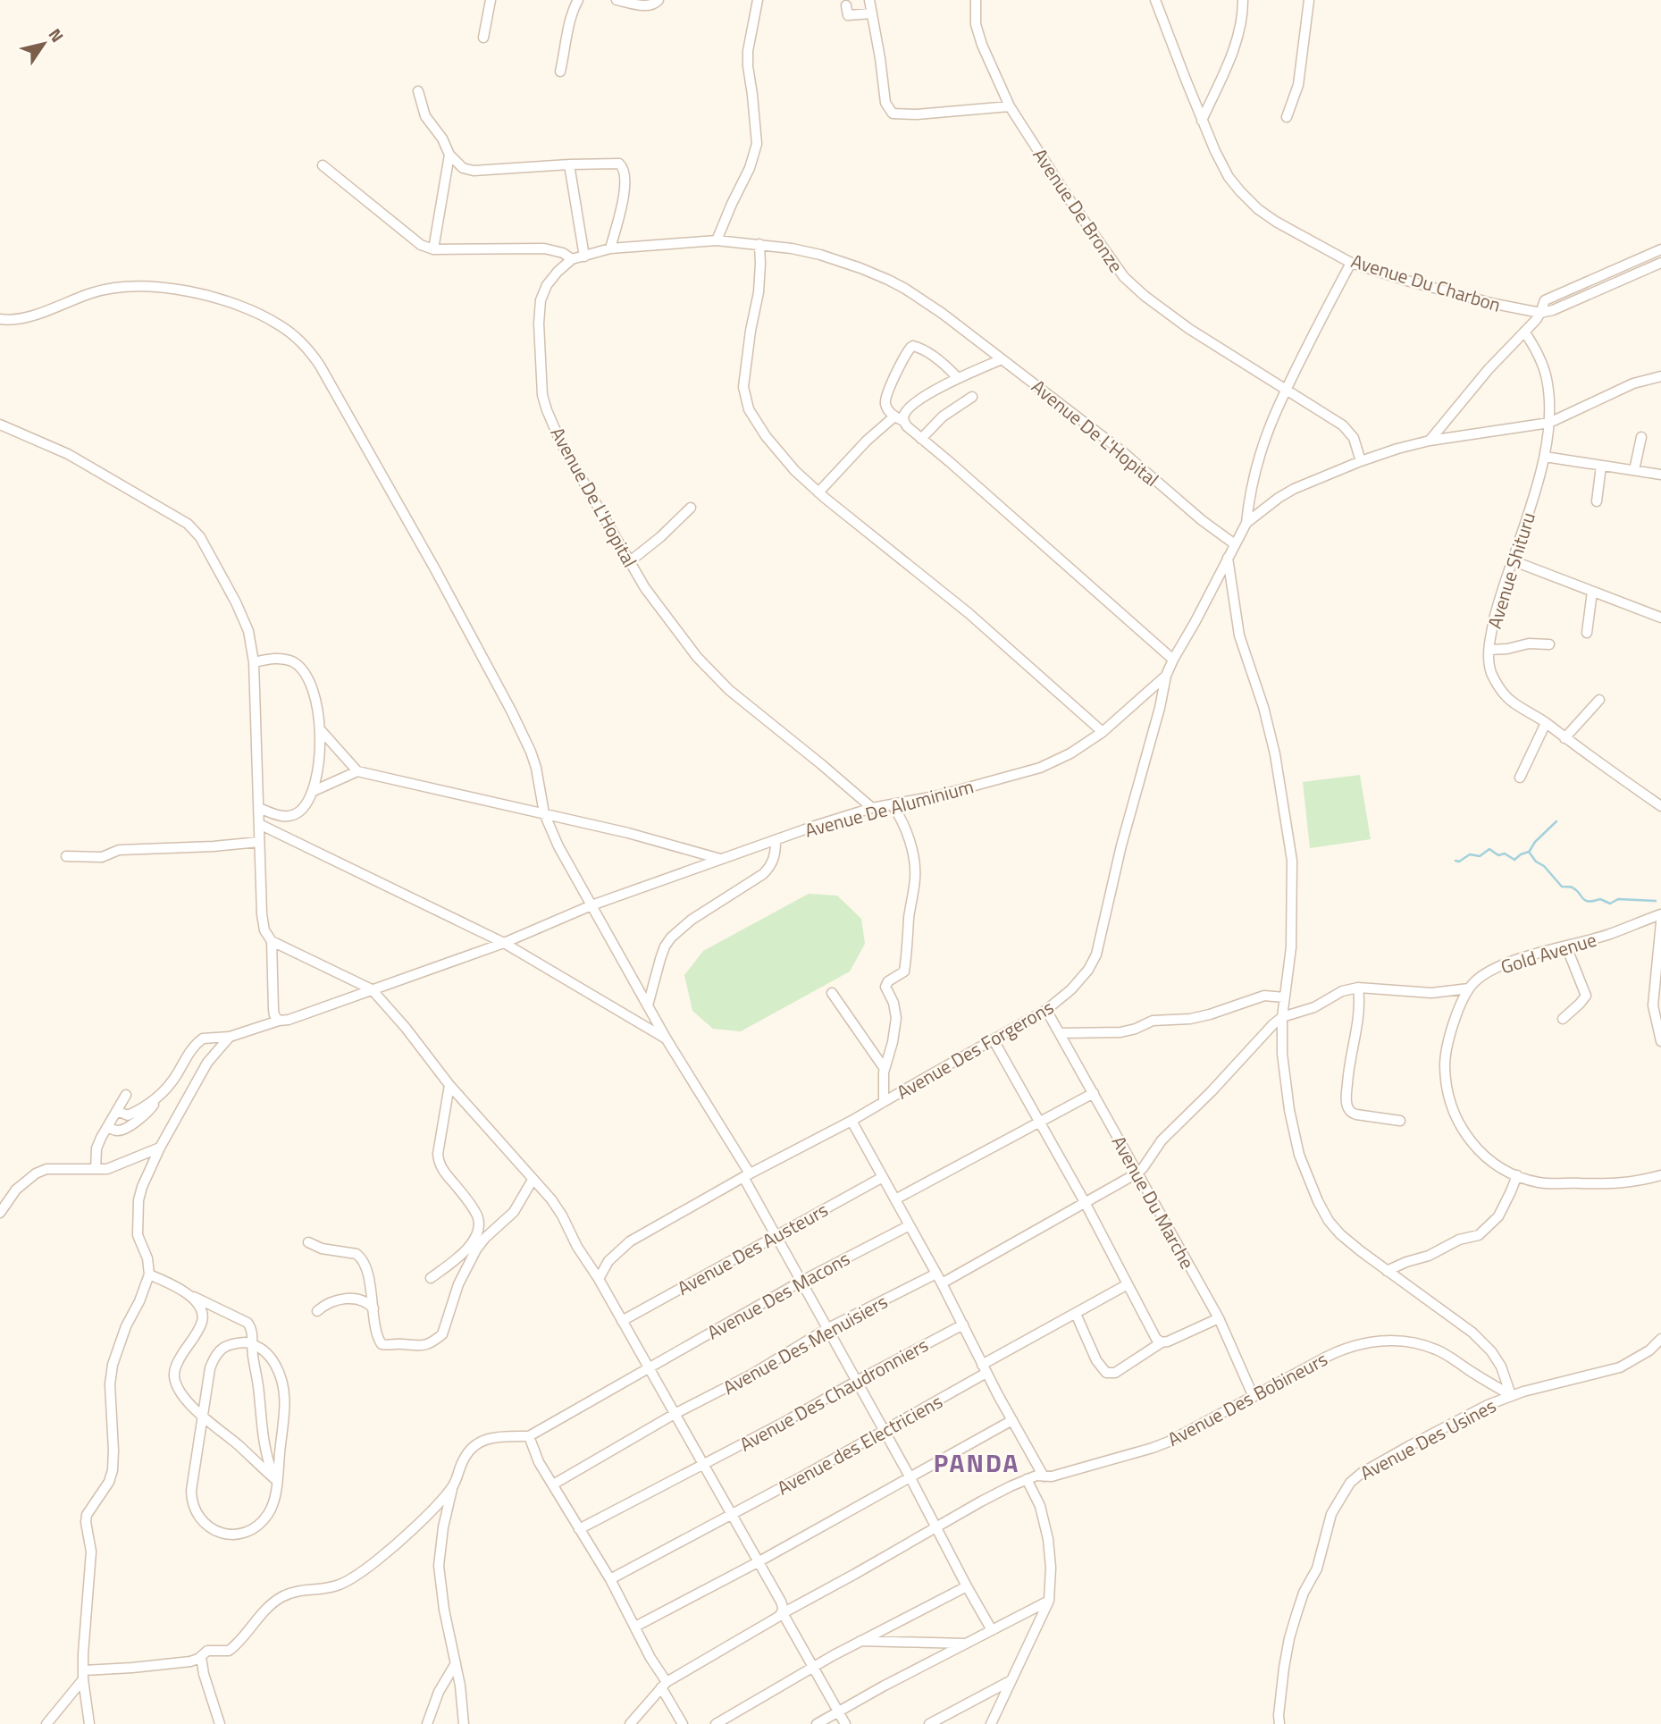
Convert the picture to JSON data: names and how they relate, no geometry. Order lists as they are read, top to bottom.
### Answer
{
  "streets": {
    "street": [
      "Avenue De Bronze",
      "Avenue Du Charbon",
      "Avenue De L'Hopital",
      "Avenue Shituru",
      "Avenue De Aluminium",
      "Gold Avenue",
      "Avenue Des Forgerons",
      "Avenue Du Marche",
      "Avenue Des Austeurs",
      "Avenue Des Macons",
      "Avenue Des Menuisiers",
      "Avenue Des Chaudronniers",
      "Avenue Des Bobineurs",
      "Avenue Des Usines",
      "Avenue des Electriciens"
    ]
  },
  "crossings": [
    ["Avenue De L'Hopital", "Avenue De Aluminium"],
    ["Avenue De Aluminium", "Avenue Des Forgerons"],
    ["Avenue Des Forgerons", "Avenue Du Marche"],
    ["Avenue Du Marche", "Avenue Des Bobineurs"],
    ["Avenue Des Bobineurs", "Avenue Des Usines"]
  ],
  "districts": ["PANDA"],
  "north": "top right"
}
